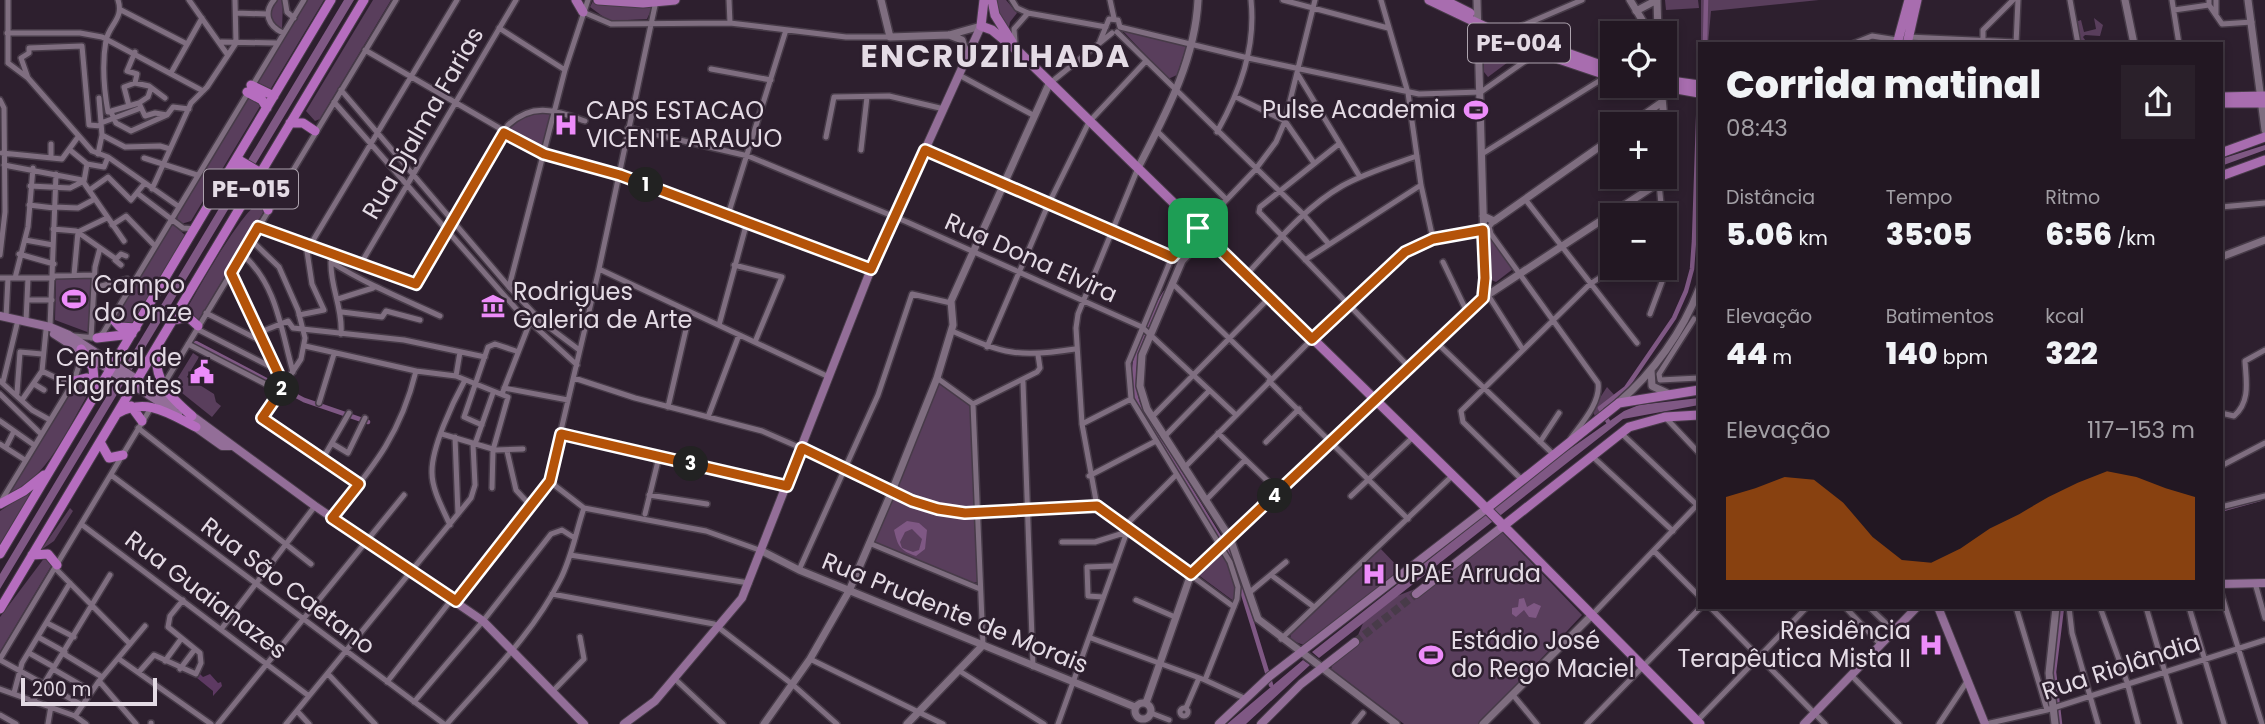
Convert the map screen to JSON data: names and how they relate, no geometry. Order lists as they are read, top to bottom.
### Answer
{
  "streets": {
    "highway": ["PE-015"],
    "main road": ["PE-004"],
    "street": [
      "Rua Djalma Farias",
      "Rua Dona Elvira",
      "Rua São Caetano",
      "Rua Guaianazes",
      "Rua Prudente de Morais",
      "Rua Riolândia"
    ]
  },
  "districts": ["ENCRUZILHADA"],
  "places": {
    "sports": ["Pulse Academia", "Campo do Onze", "Estádio José do Rego Maciel"],
    "hospital": ["CAPS ESTACAO VICENTE ARAUJO", "UPAE Arruda", "Residência Terapêutica Mista II"],
    "museum": ["Rodrigues Galeria de Arte"],
    "public building": ["Central de Flagrantes"]
  },
  "scale_bar": "200 m",
  "page": {
    "map_buttons": ["+", "−"],
    "heading": ["Corrida matinal", "08:43"],
    "stats": [
      ["Distância", "5.06 km"],
      ["Tempo", "35:05"],
      ["Ritmo", "6:56 /km"],
      ["Elevação", "44 m"],
      ["Batimentos", "140 bpm"],
      ["kcal", "322"]
    ],
    "pins": [
      "1",
      "2",
      "3",
      "4"
    ],
    "chart": ["Elevação", "117–153 m"],
    "scale": "200 m"
  }
}
